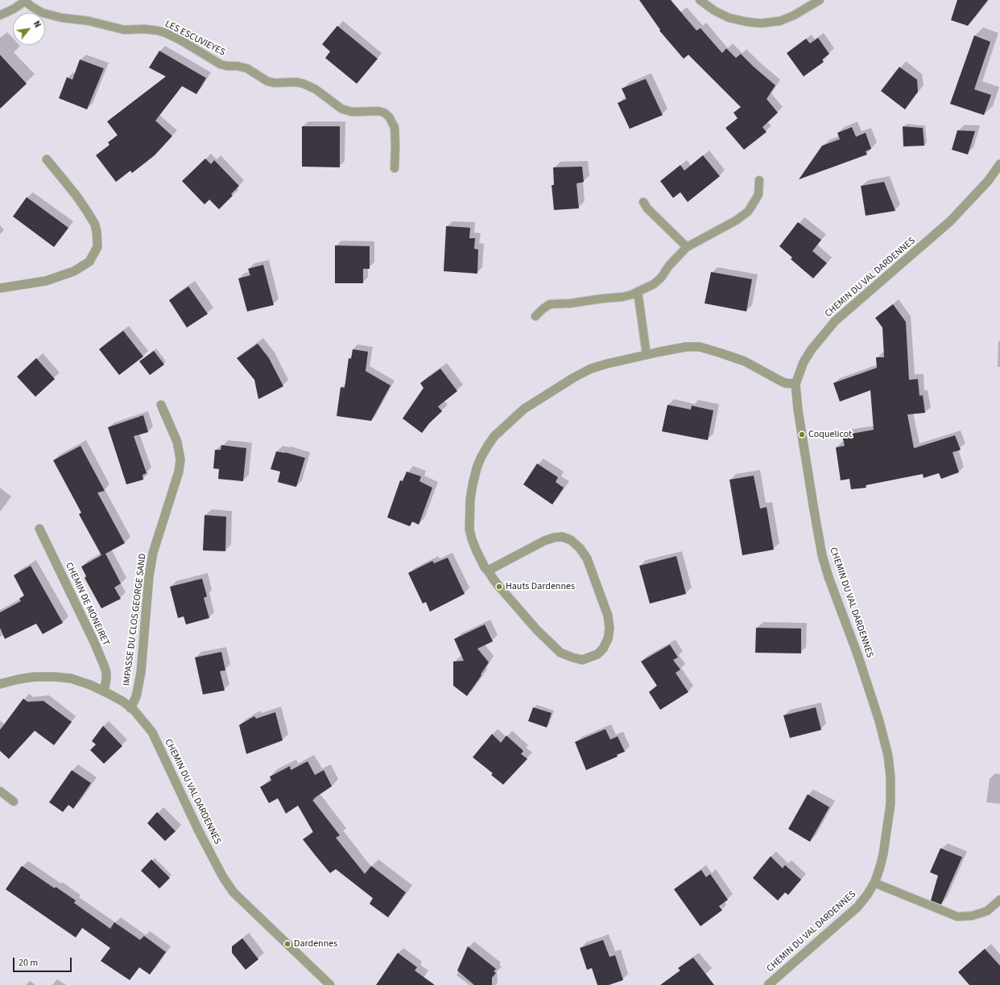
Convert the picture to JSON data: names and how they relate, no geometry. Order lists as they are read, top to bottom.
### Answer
{
  "streets": {
    "street": ["CHEMIN DU VAL DARDENNES", "CHEMIN DE MONEIRET", "IMPASSE DU CLOS GEORGE SAND"],
    "lane": ["LES ESCUVIEYES"]
  },
  "crossings": [
    ["CHEMIN DU VAL DARDENNES", "CHEMIN DE MONEIRET"],
    ["CHEMIN DU VAL DARDENNES", "IMPASSE DU CLOS GEORGE SAND"]
  ],
  "places": ["Coquelicot", "Hauts Dardennes", "Dardennes"],
  "scale_bar": "20 m",
  "north": "top right"
}
